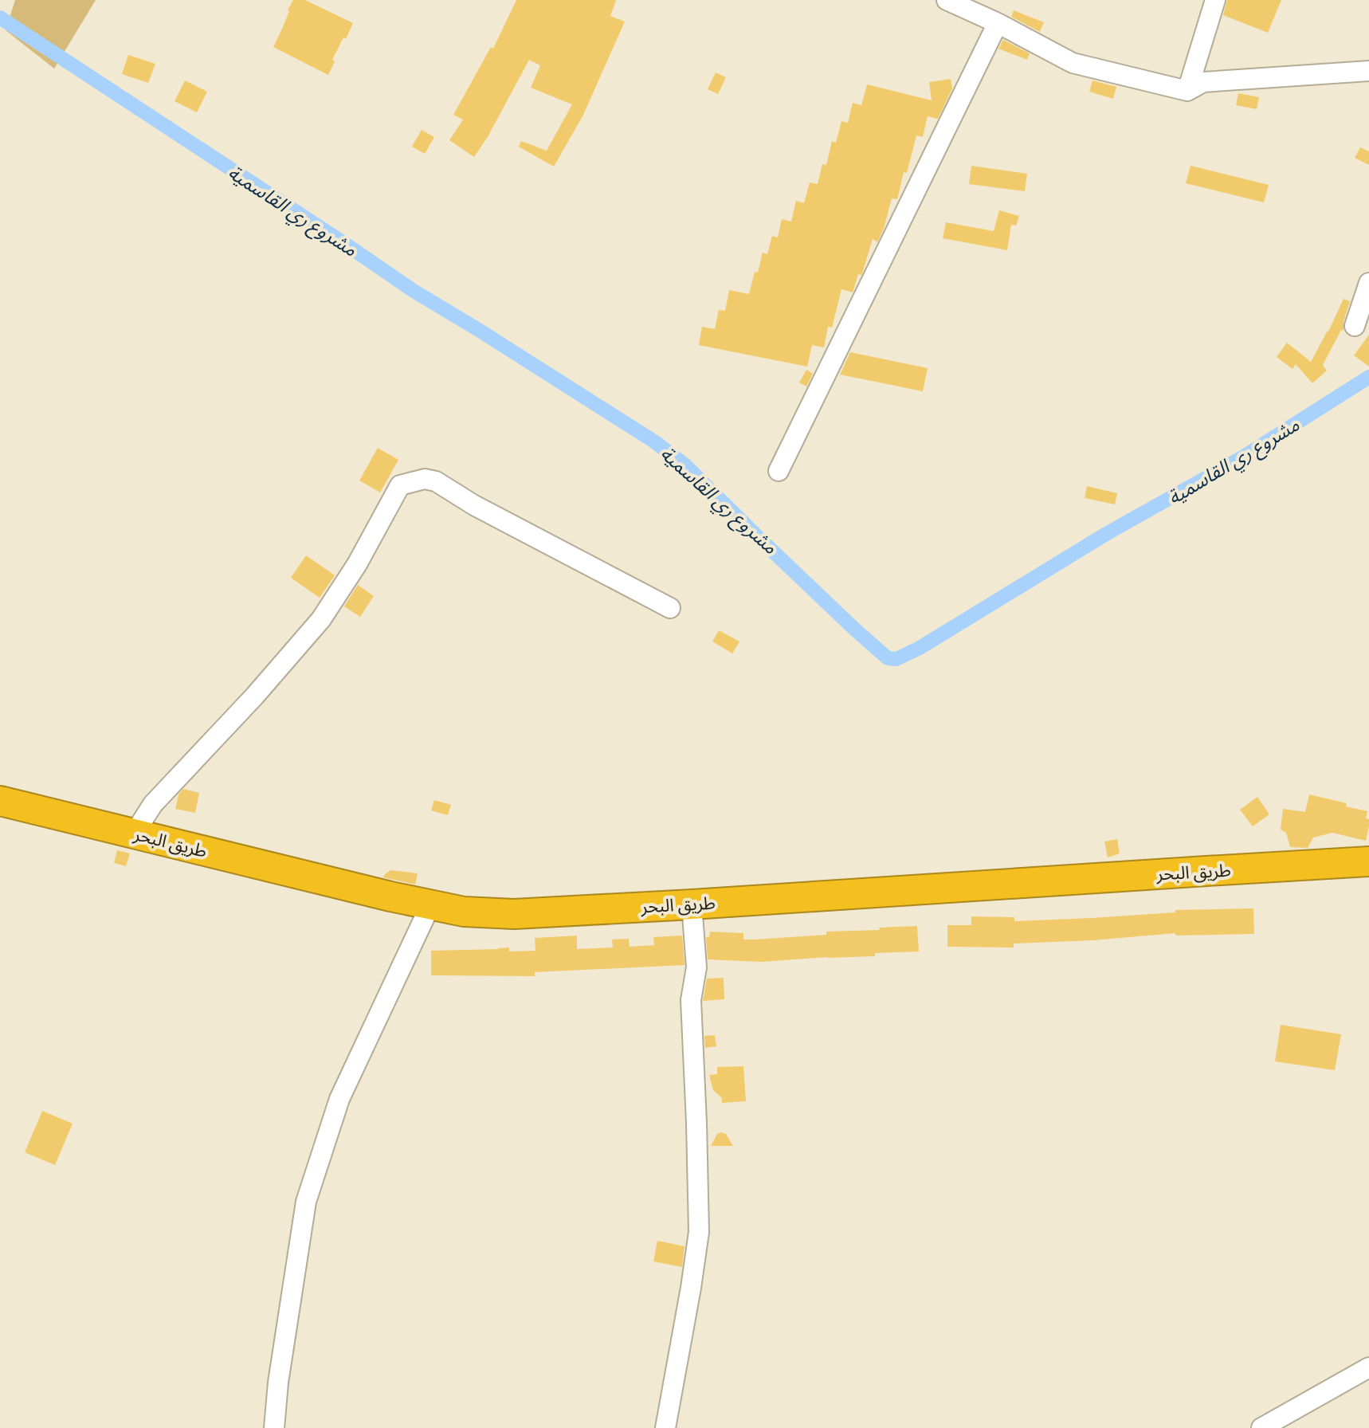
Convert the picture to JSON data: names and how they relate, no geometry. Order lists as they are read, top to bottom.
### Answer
{
  "streets": {
    "highway": ["طريق البحر"]
  },
  "water": ["مشروع ري القاسمية"]
}
